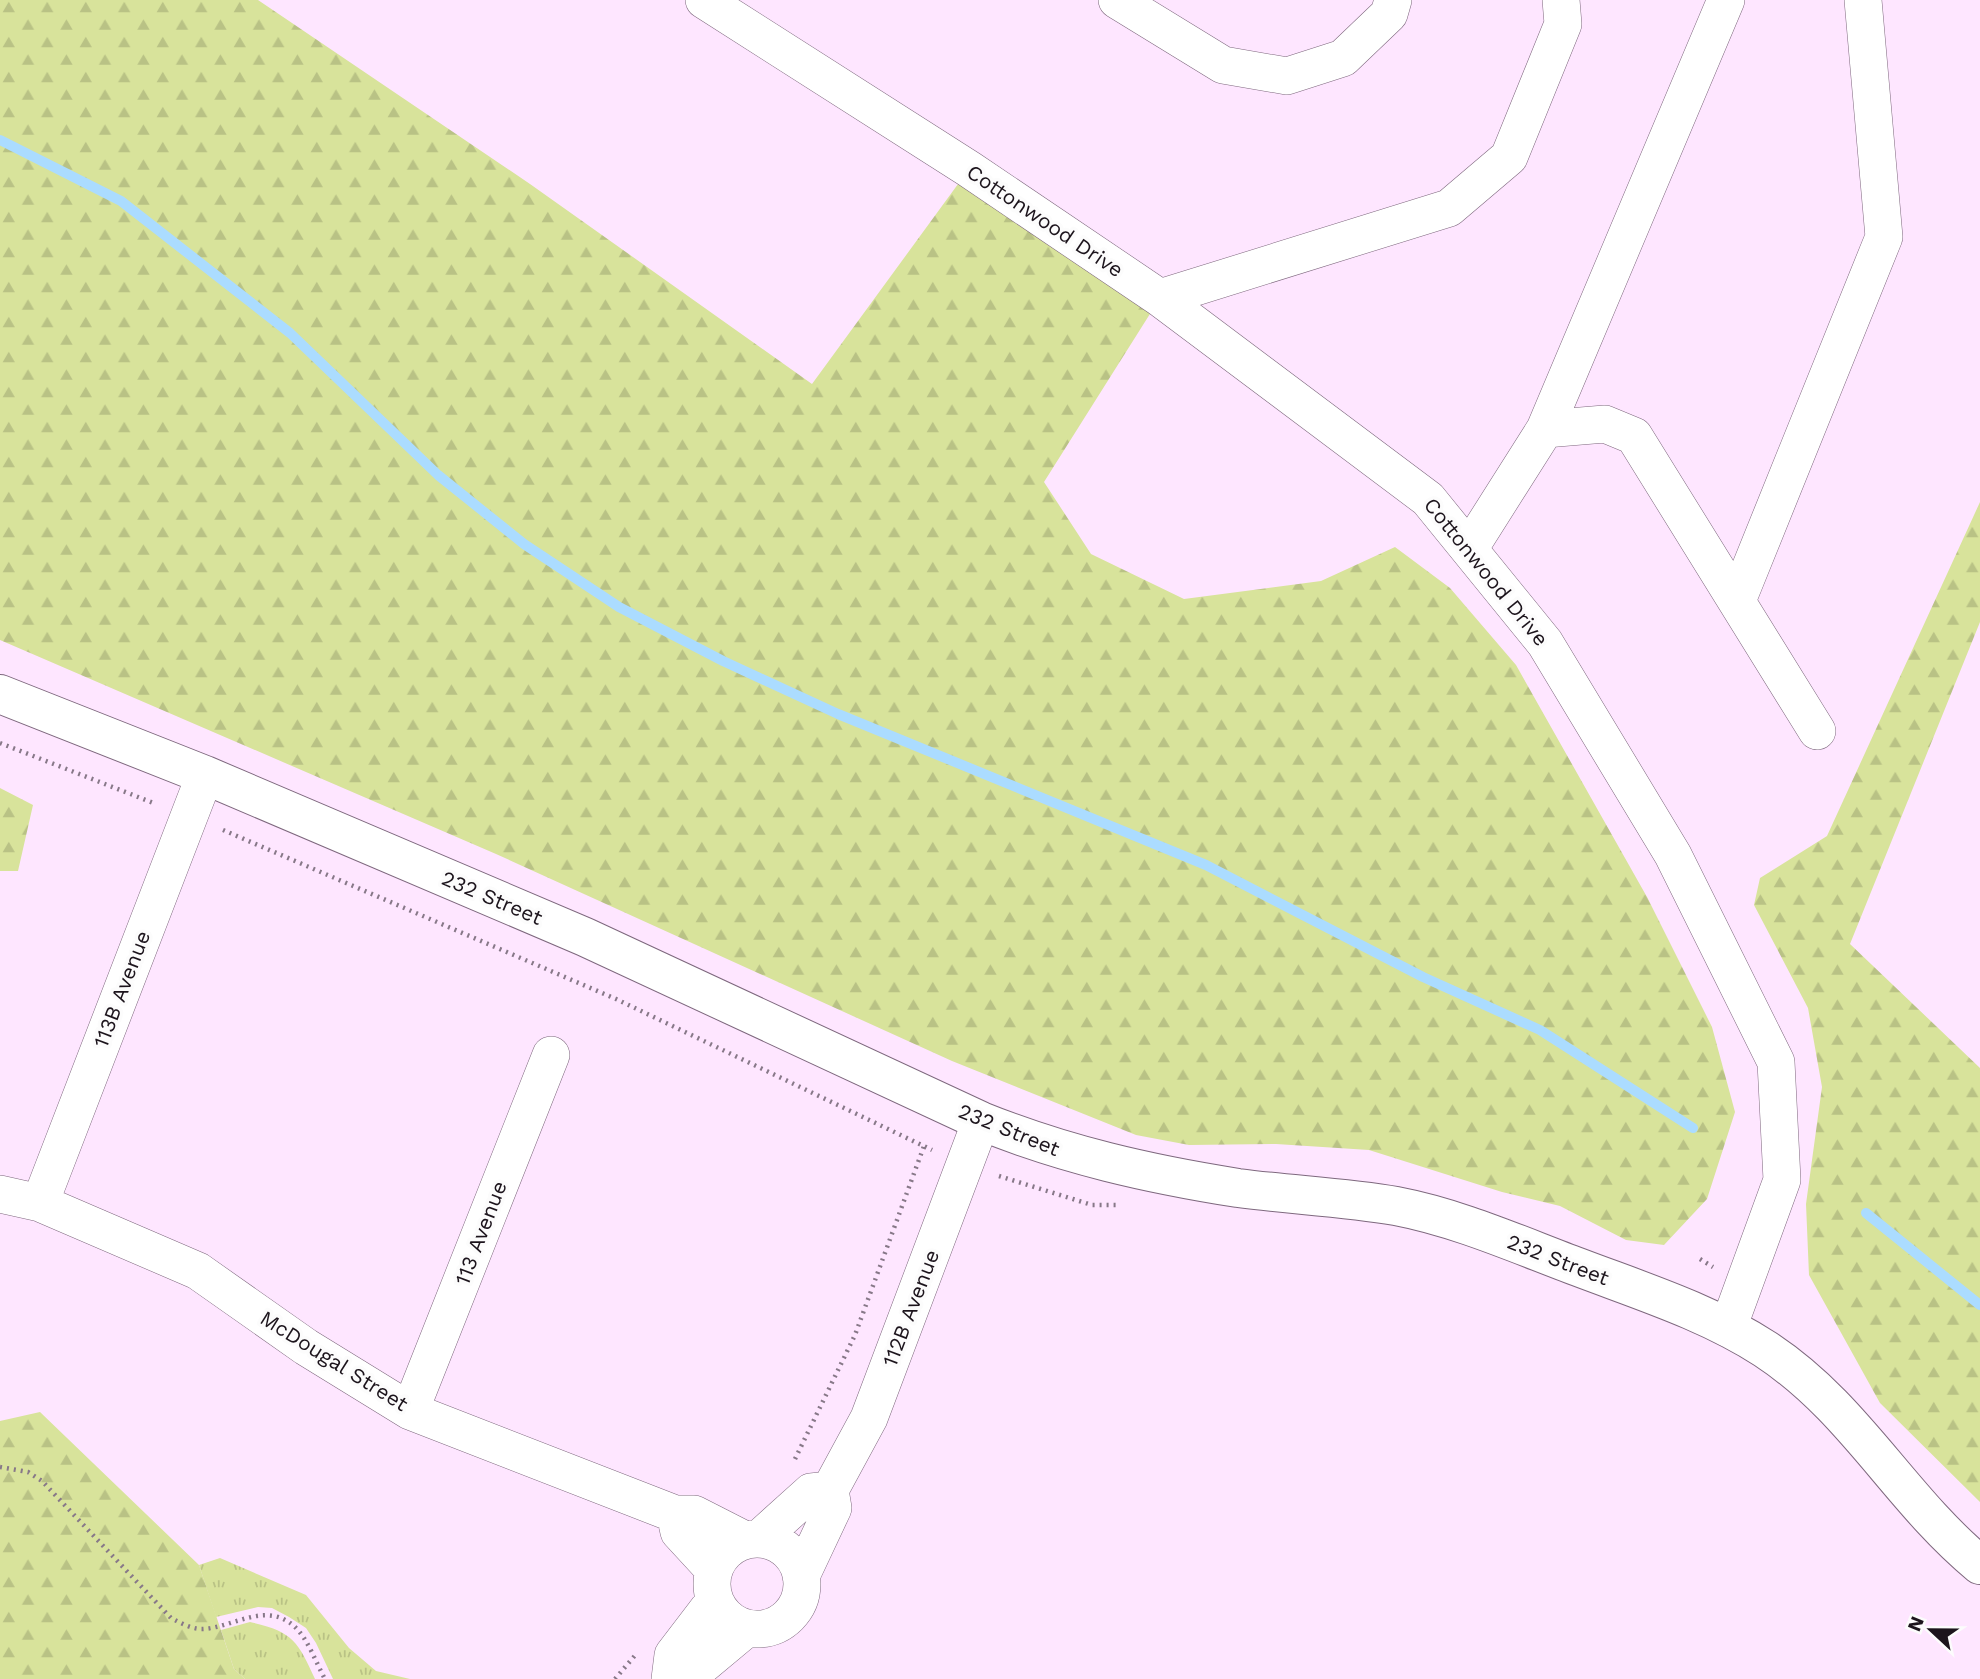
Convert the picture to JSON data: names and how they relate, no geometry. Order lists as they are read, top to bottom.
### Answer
{
  "streets": {
    "main road": ["232 Street"],
    "street": [
      "Cottonwood Drive",
      "113B Avenue",
      "113 Avenue",
      "112B Avenue",
      "McDougal Street"
    ]
  },
  "crossings": [
    ["Cottonwood Drive", "232 Street"],
    ["232 Street", "113B Avenue"],
    ["232 Street", "112B Avenue"],
    ["113B Avenue", "McDougal Street"],
    ["113 Avenue", "McDougal Street"],
    ["112B Avenue", "McDougal Street"]
  ],
  "north": "left"
}
